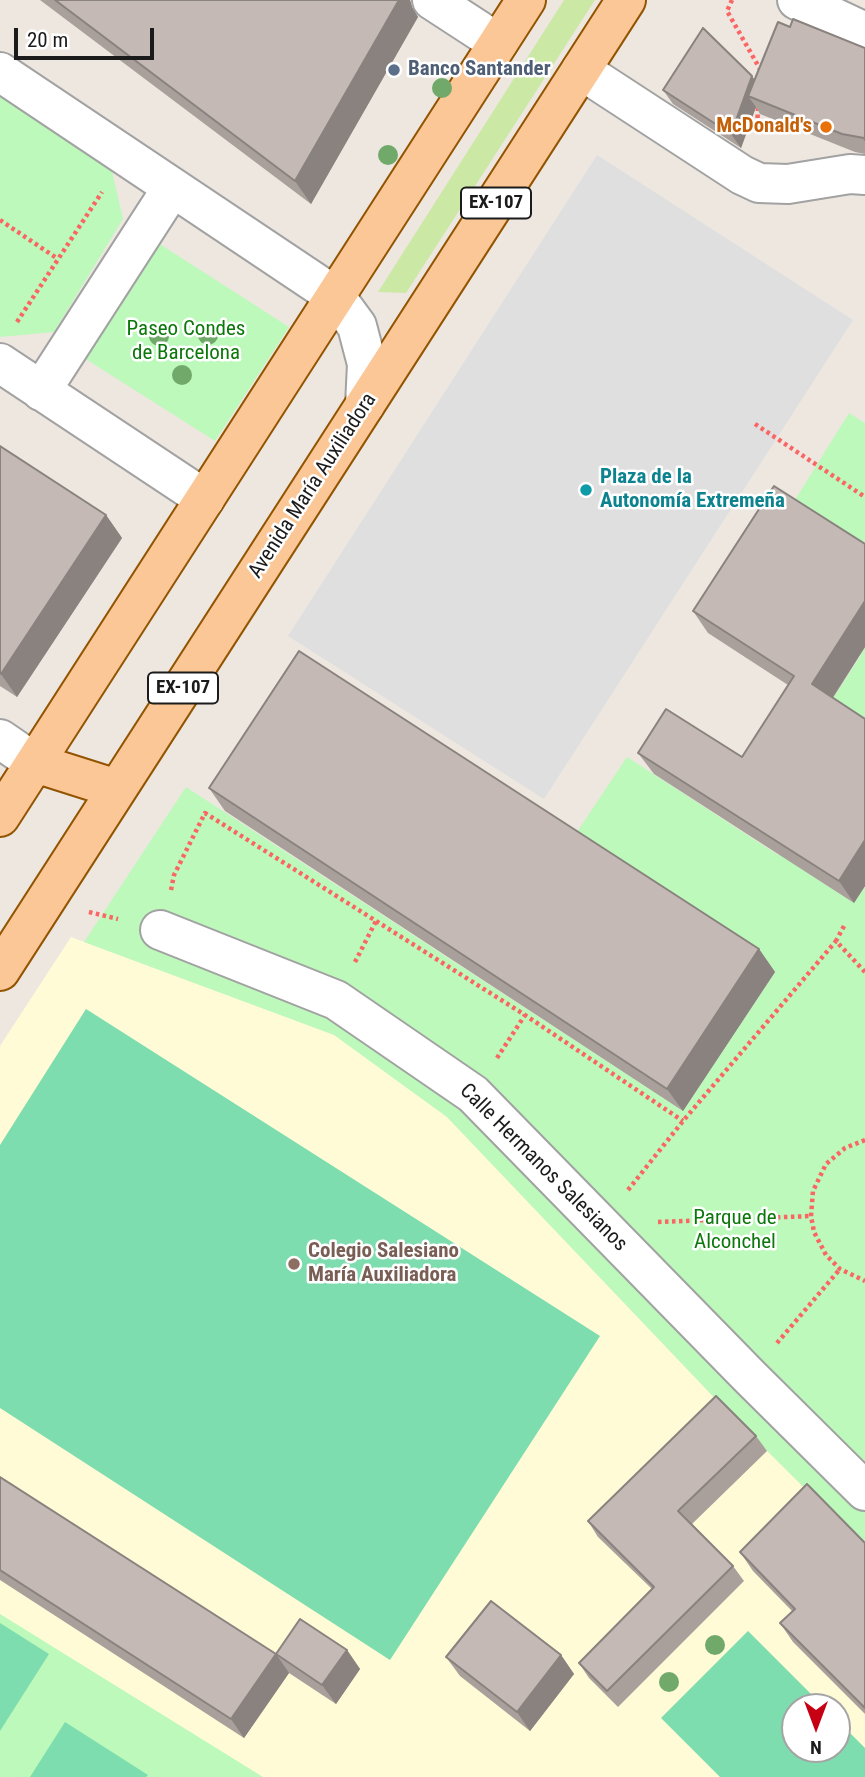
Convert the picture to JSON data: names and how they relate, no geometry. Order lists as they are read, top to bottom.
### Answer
{
  "streets": {
    "main road": ["EX-107", "Avenida María Auxiliadora"],
    "street": ["Calle Hermanos Salesianos"]
  },
  "parks": ["Paseo Condes de Barcelona", "Parque de Alconchel"],
  "places": [
    "Banco Santander",
    "McDonald's",
    "Plaza de la Autonomía Extremeña",
    "Colegio Salesiano María Auxiliadora"
  ],
  "scale_bar": "20 m",
  "north": "bottom"
}
